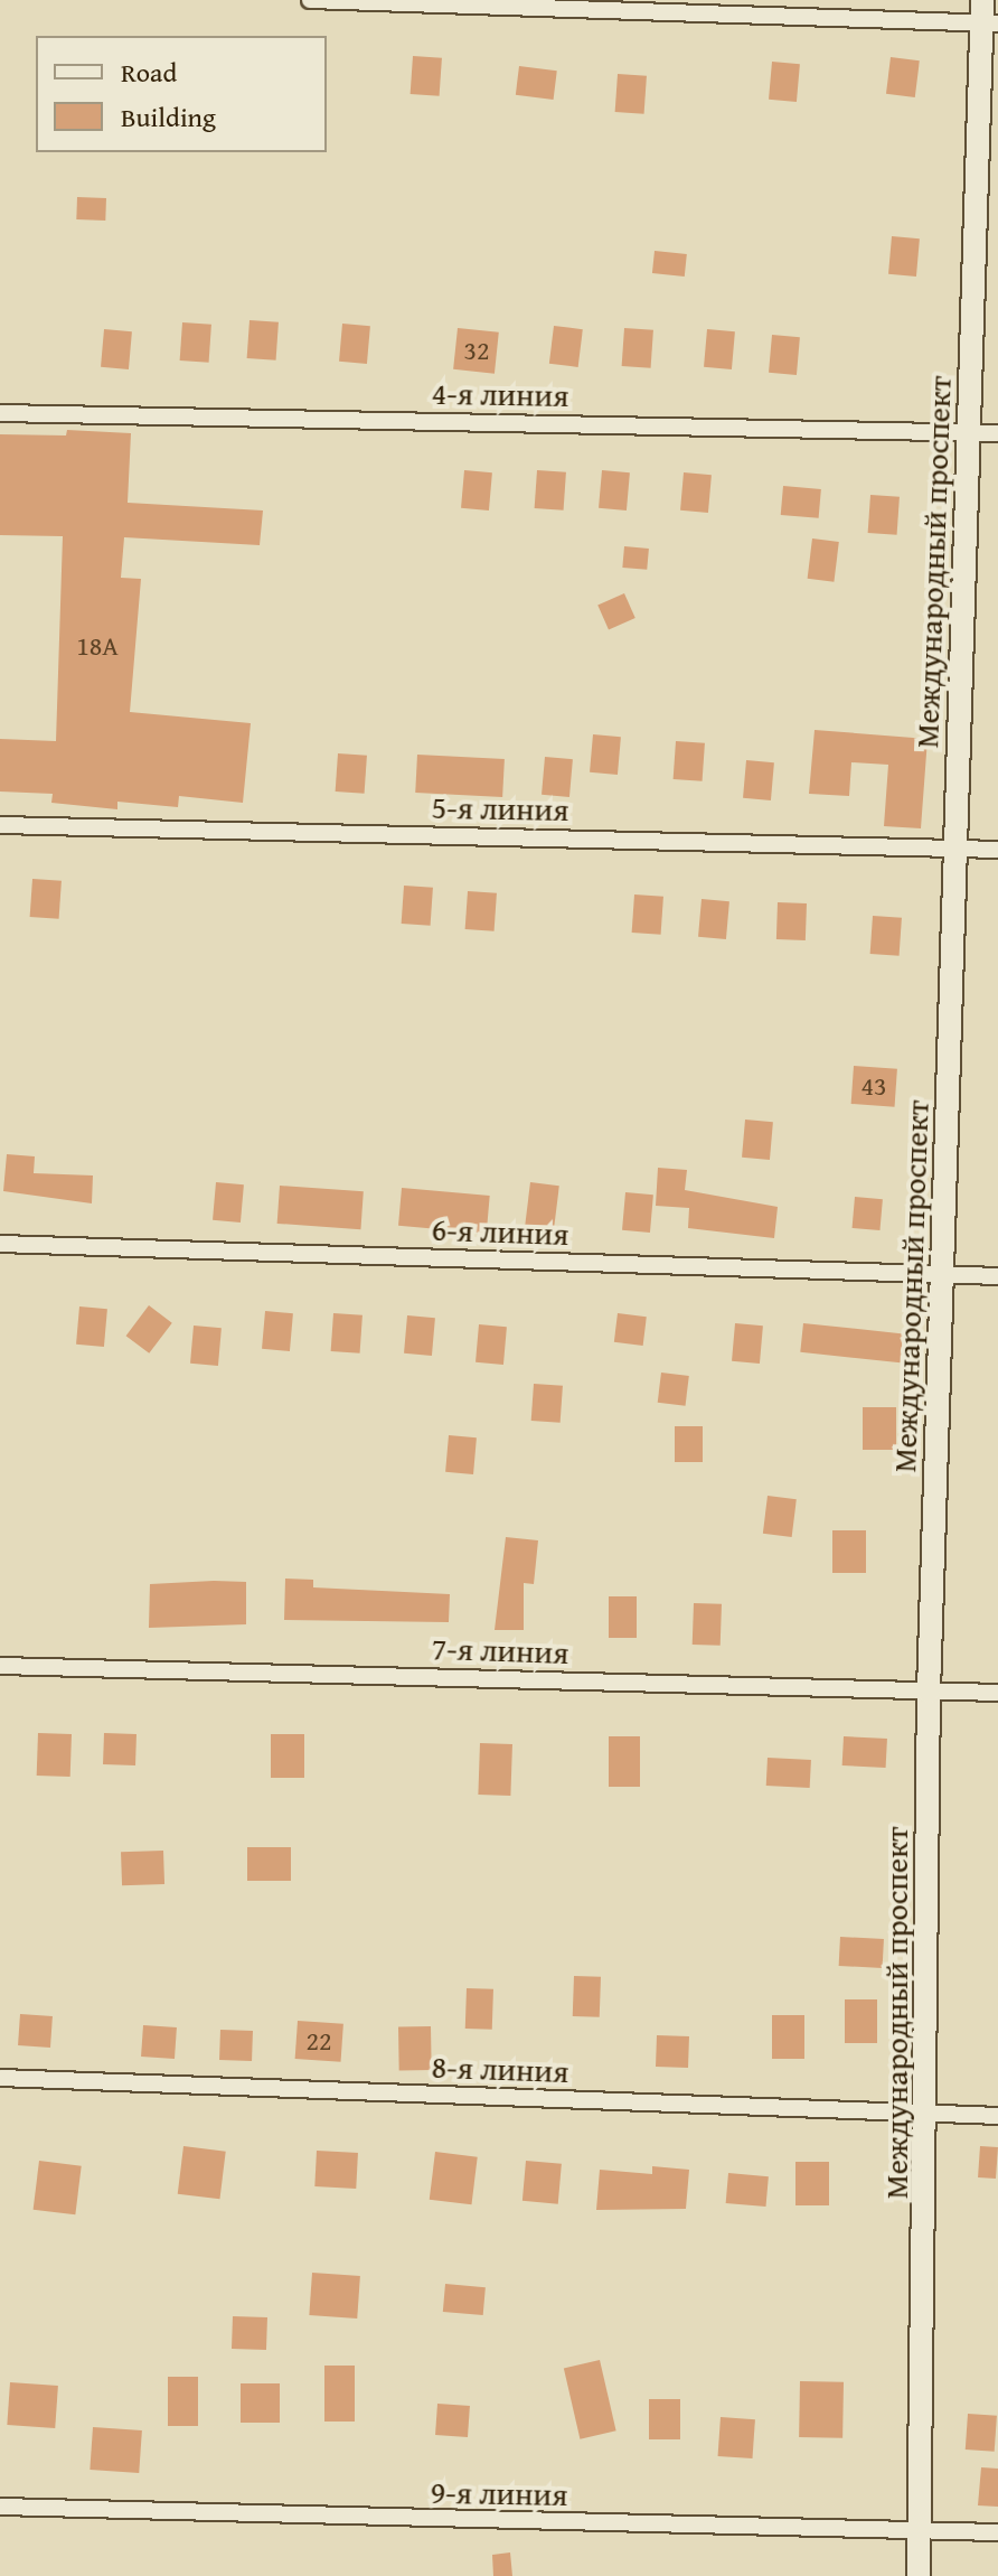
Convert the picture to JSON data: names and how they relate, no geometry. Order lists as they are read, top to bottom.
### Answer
{
  "streets": {
    "street": [
      "4-я линия",
      "Международный проспект",
      "5-я линия",
      "6-я линия",
      "7-я линия",
      "8-я линия",
      "9-я линия"
    ]
  },
  "crossings": [
    ["4-я линия", "Международный проспект"],
    ["Международный проспект", "5-я линия"],
    ["Международный проспект", "6-я линия"],
    ["Международный проспект", "7-я линия"],
    ["Международный проспект", "8-я линия"],
    ["Международный проспект", "9-я линия"]
  ],
  "house_numbers": [
    "32",
    "18А",
    "43",
    "22"
  ],
  "legend": ["Road", "Building"]
}
